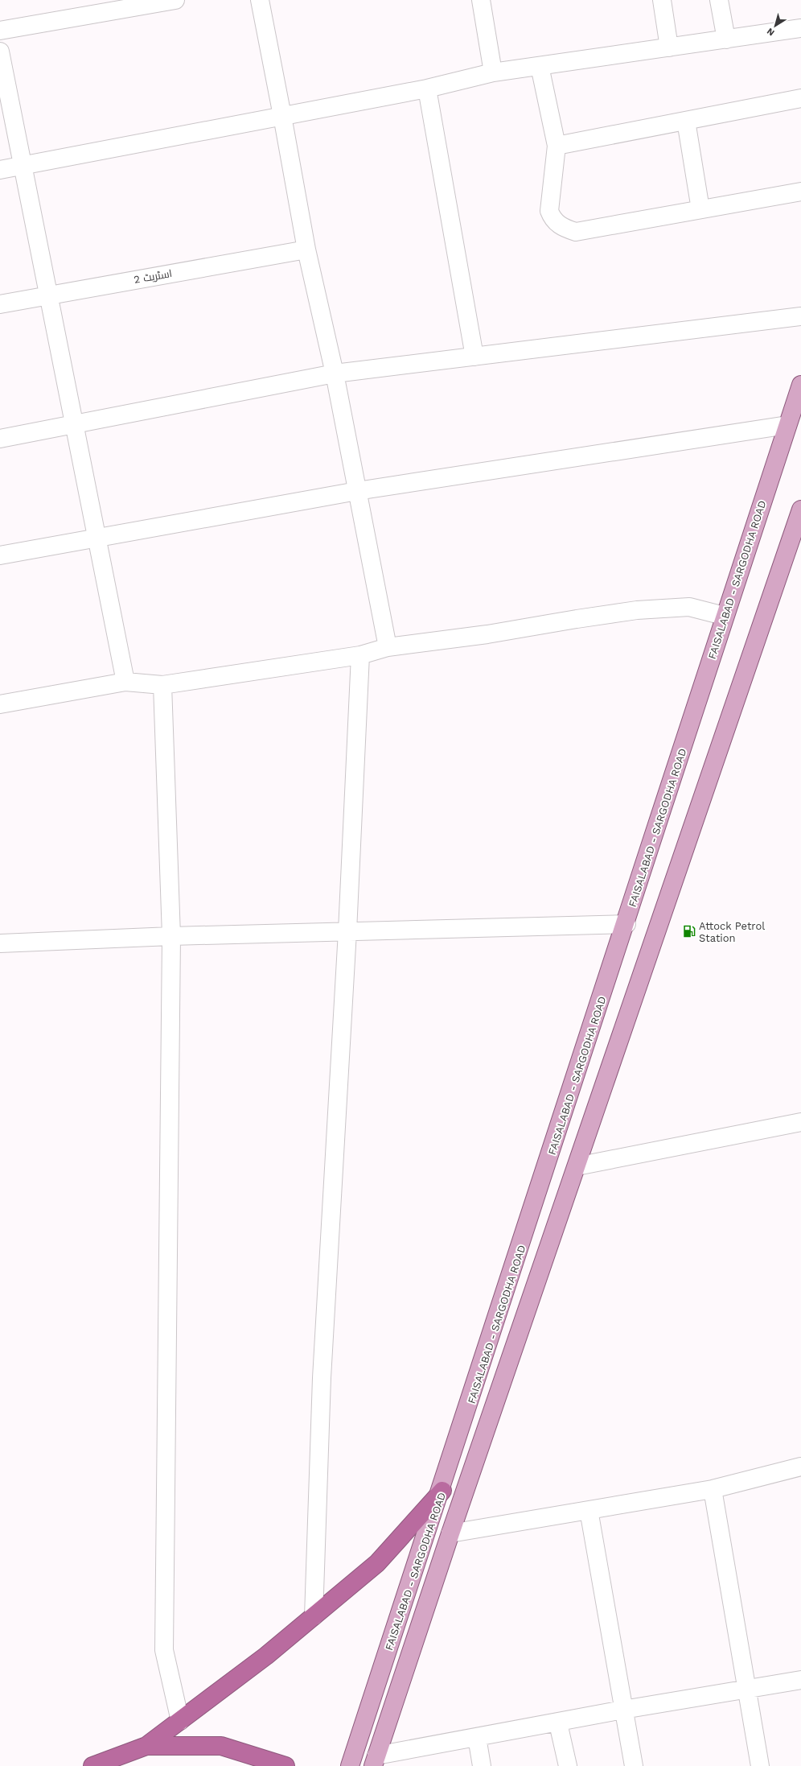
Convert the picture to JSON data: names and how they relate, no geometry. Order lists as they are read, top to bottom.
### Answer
{
  "streets": {
    "main road": ["FAISALABAD - SARGODHA ROAD"],
    "street": ["اسٹریٹ 2"]
  },
  "places": {
    "fuel station": ["Attock Petrol Station"]
  },
  "north": "bottom left"
}
